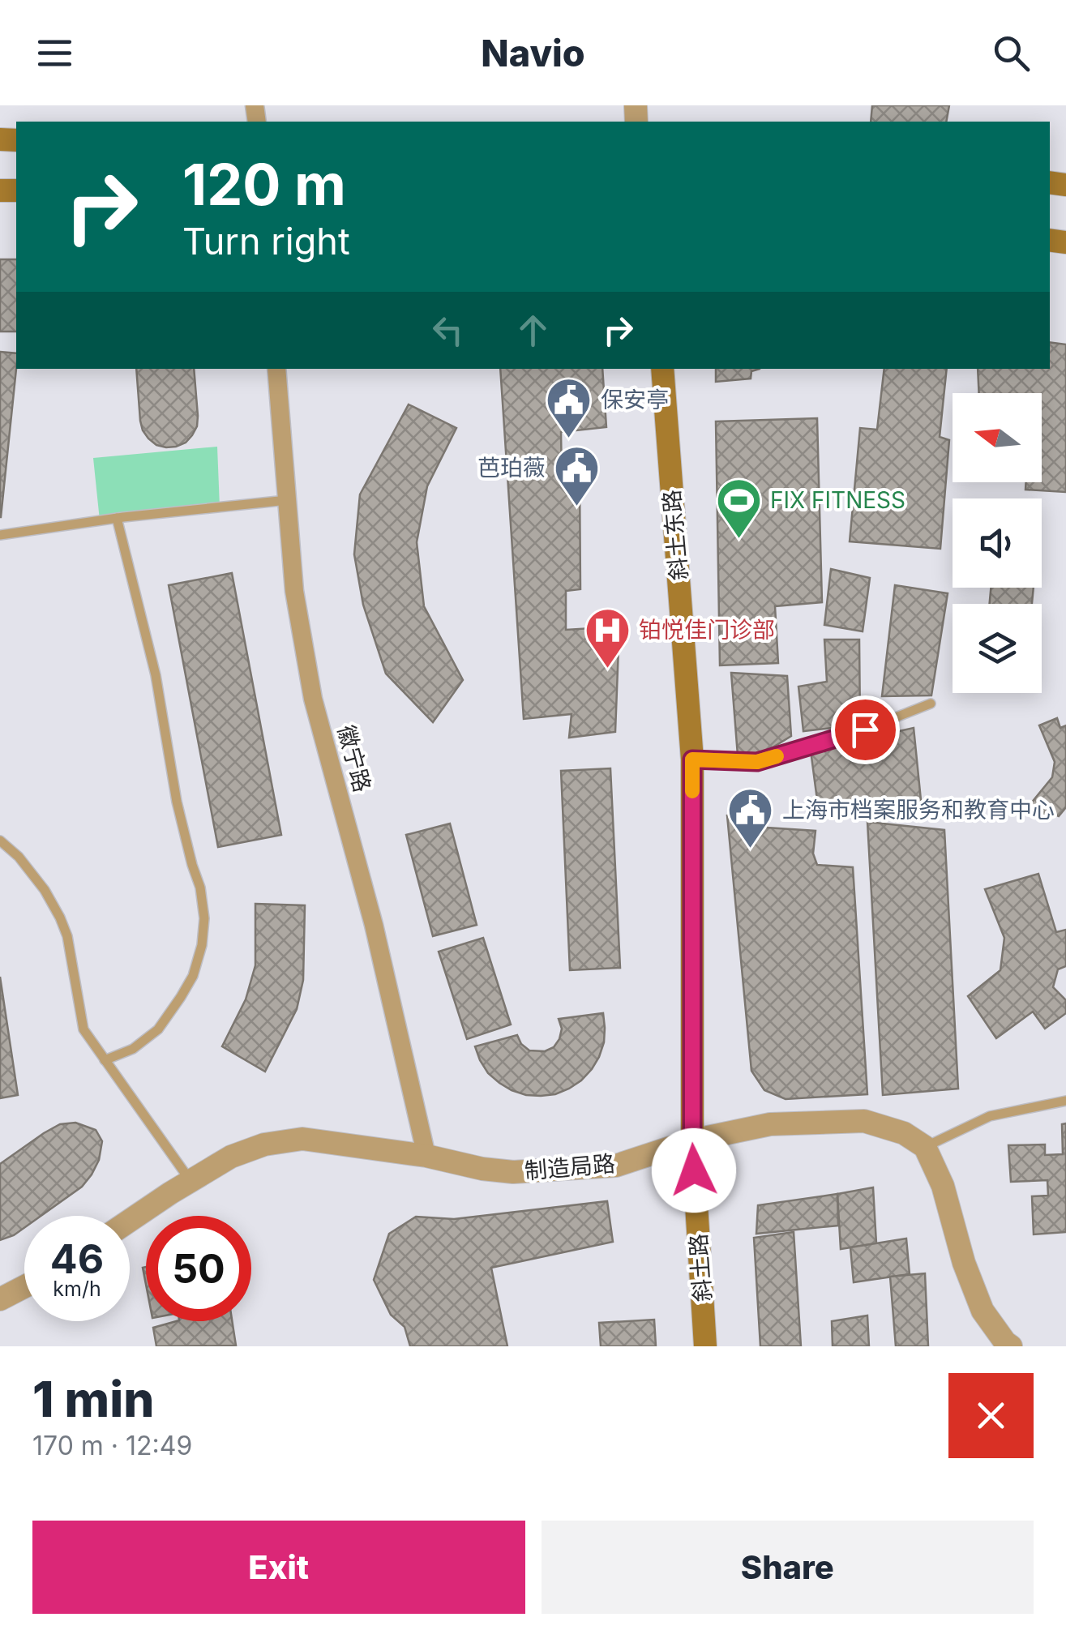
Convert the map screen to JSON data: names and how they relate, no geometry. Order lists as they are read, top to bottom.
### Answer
{
  "streets": {
    "main road": ["斜土东路", "斜土路"],
    "street": ["徽宁路", "制造局路"]
  },
  "crossings": [
    ["斜土东路", "制造局路"],
    ["斜土东路", "斜土路"],
    ["徽宁路", "制造局路"],
    ["制造局路", "斜土路"]
  ],
  "places": {
    "public building": ["保安亭", "芭珀薇", "上海市档案服务和教育中心"],
    "sports": ["FIX FITNESS"],
    "hospital": ["铂悦佳门诊部"]
  },
  "north": "left",
  "page": {
    "header": "Navio",
    "turn": ["120 m", "Turn right"],
    "speed": "46 km/h",
    "limit": "50",
    "heading": ["1 min", "170 m · 12:49"],
    "buttons": ["Exit", "Share"]
  }
}
